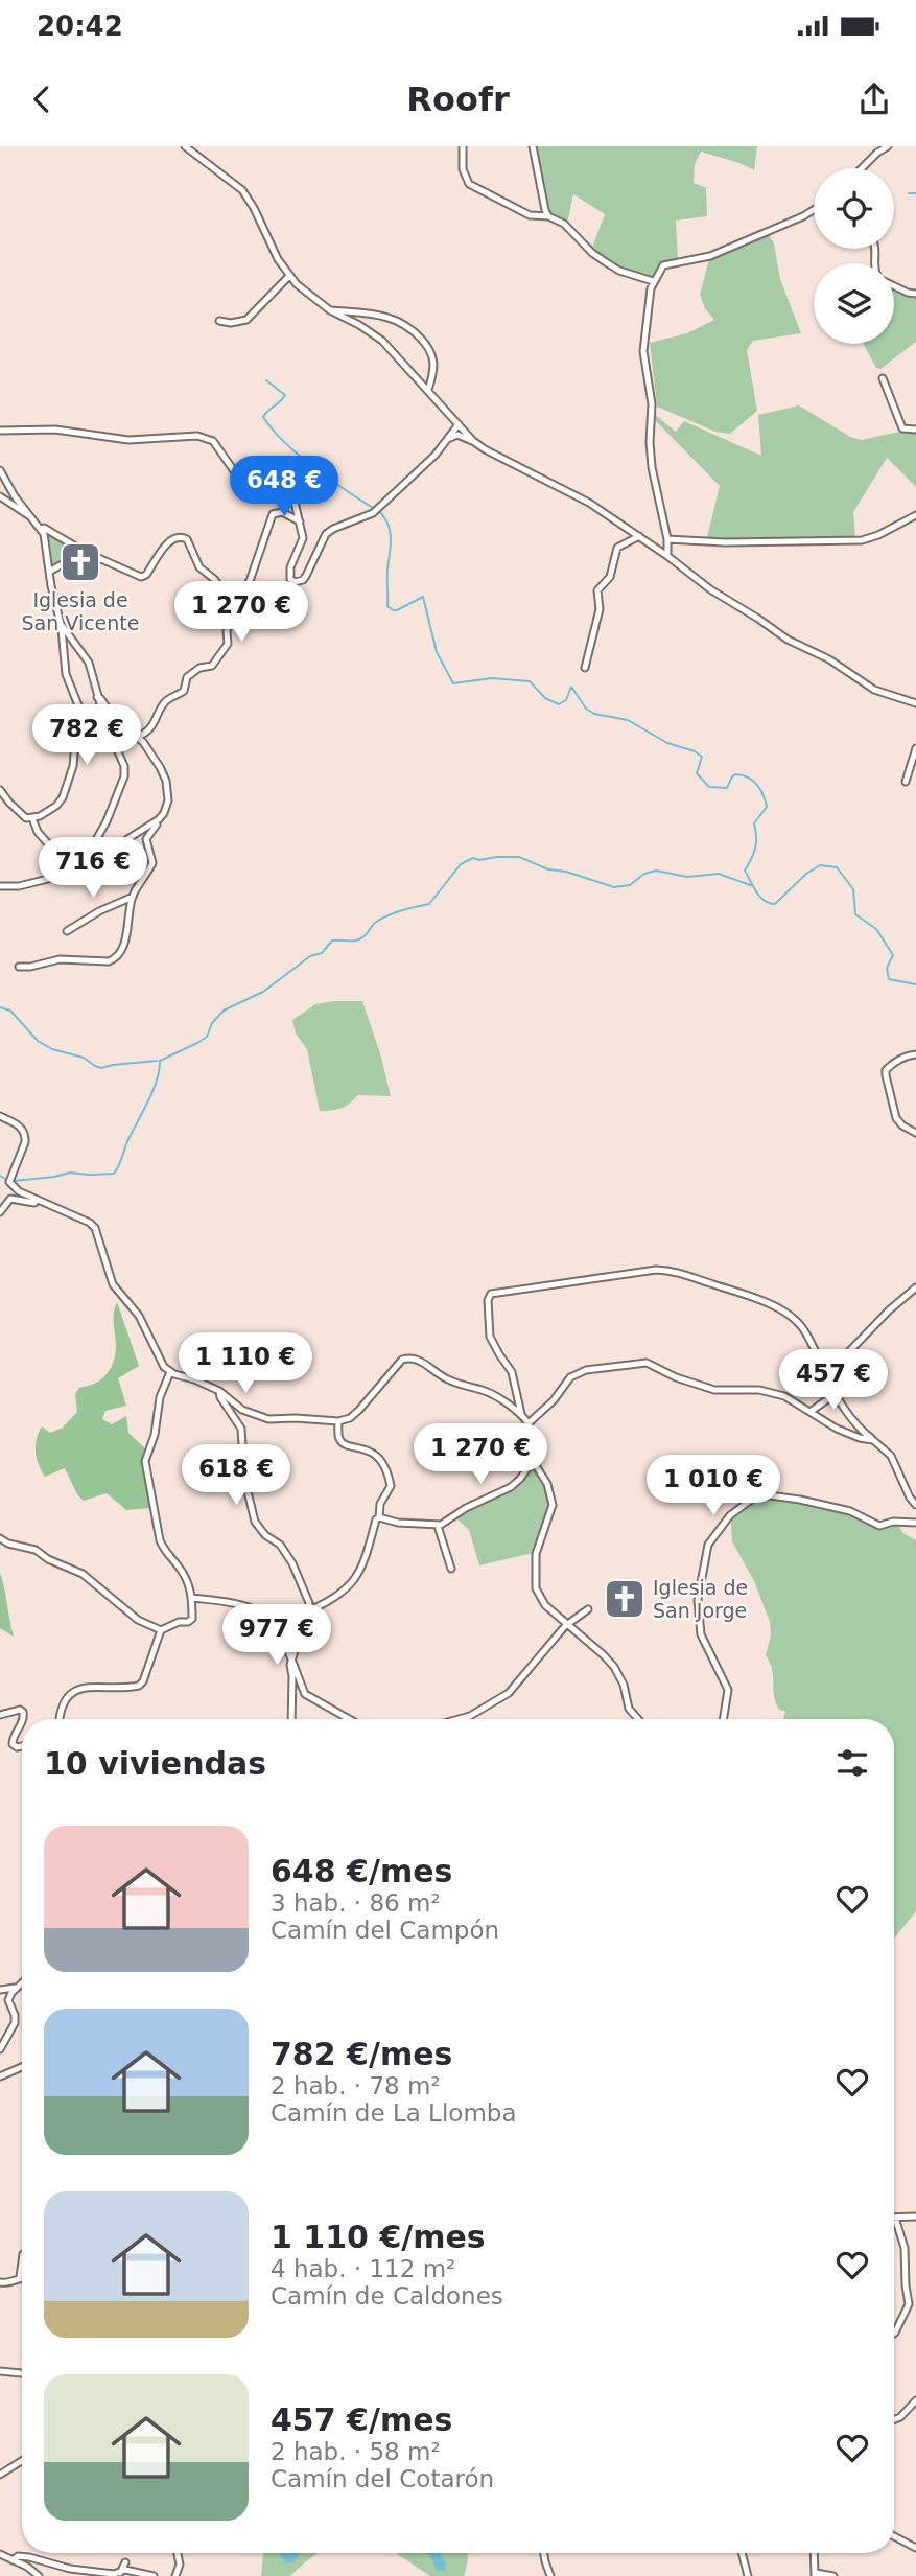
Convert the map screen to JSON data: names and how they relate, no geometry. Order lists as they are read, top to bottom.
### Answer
{
  "places": {
    "church": ["Iglesia de San Vicente", "Iglesia de San Jorge"]
  },
  "page": {
    "status": "20:42",
    "header": "Roofr",
    "price": [
      "648 €",
      "1 270 €",
      "782 €",
      "716 €",
      "1 110 €",
      "457 €",
      "1 270 €",
      "618 €",
      "1 010 €",
      "977 €"
    ],
    "heading": "10 viviendas",
    "list": [
      {
        "name": "648 €/mes",
        "note": "3 hab. · 86 m² · Camín del Campón"
      },
      {
        "name": "782 €/mes",
        "note": "2 hab. · 78 m² · Camín de La Llomba"
      },
      {
        "name": "1 110 €/mes",
        "note": "4 hab. · 112 m² · Camín de Caldones"
      },
      {
        "name": "457 €/mes",
        "note": "2 hab. · 58 m² · Camín del Cotarón"
      }
    ]
  }
}
